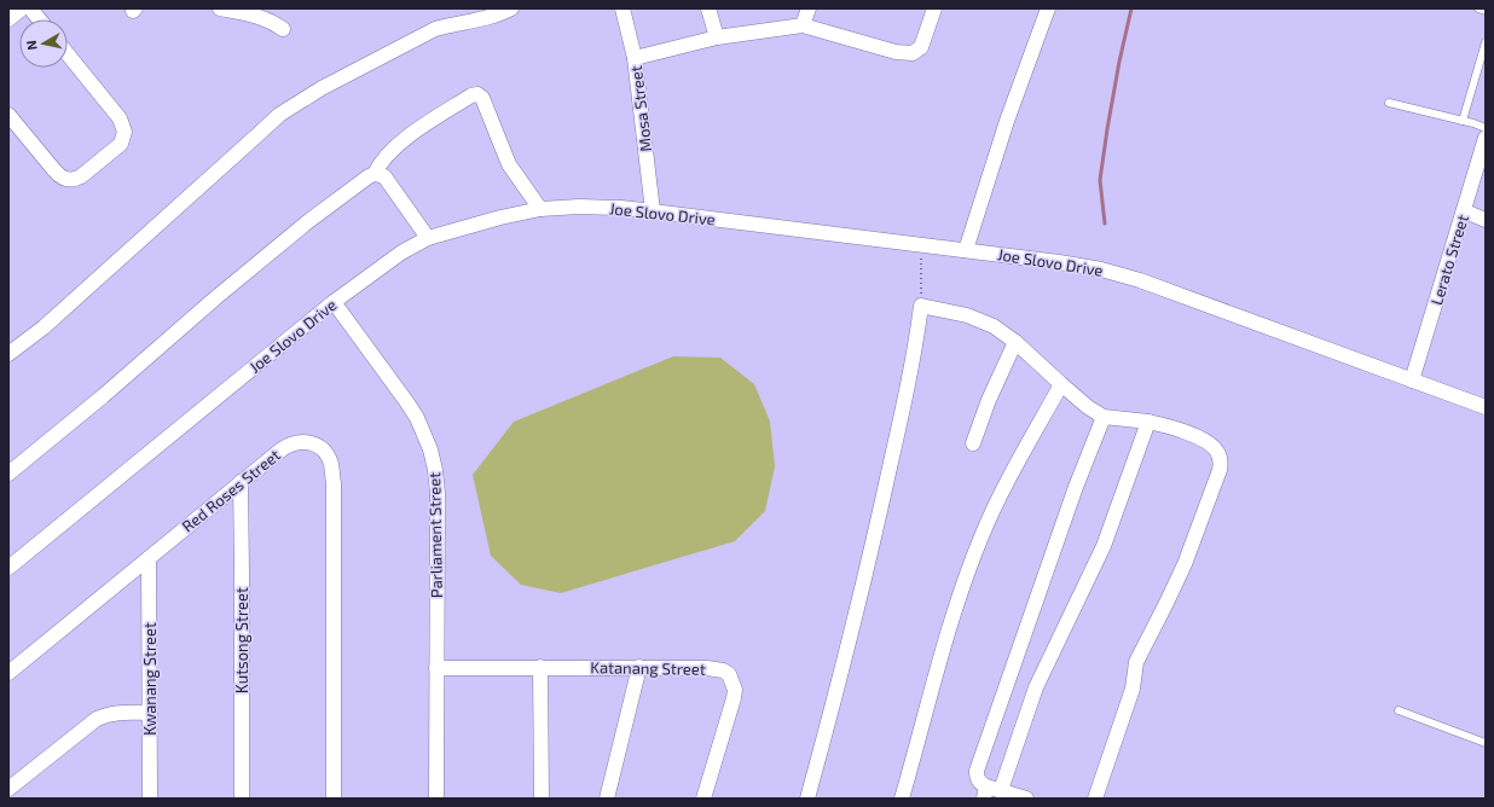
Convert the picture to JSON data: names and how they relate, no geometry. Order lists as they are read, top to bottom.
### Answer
{
  "streets": {
    "street": [
      "Mosa Street",
      "Joe Slovo Drive",
      "Lerato Street",
      "Red Roses Street",
      "Parliament Street",
      "Kutsong Street",
      "Katanang Street",
      "Kwanang Street"
    ]
  },
  "crossings": [
    ["Mosa Street", "Joe Slovo Drive"],
    ["Joe Slovo Drive", "Lerato Street"],
    ["Joe Slovo Drive", "Parliament Street"],
    ["Red Roses Street", "Kutsong Street"],
    ["Red Roses Street", "Kwanang Street"],
    ["Parliament Street", "Katanang Street"]
  ],
  "north": "left"
}
